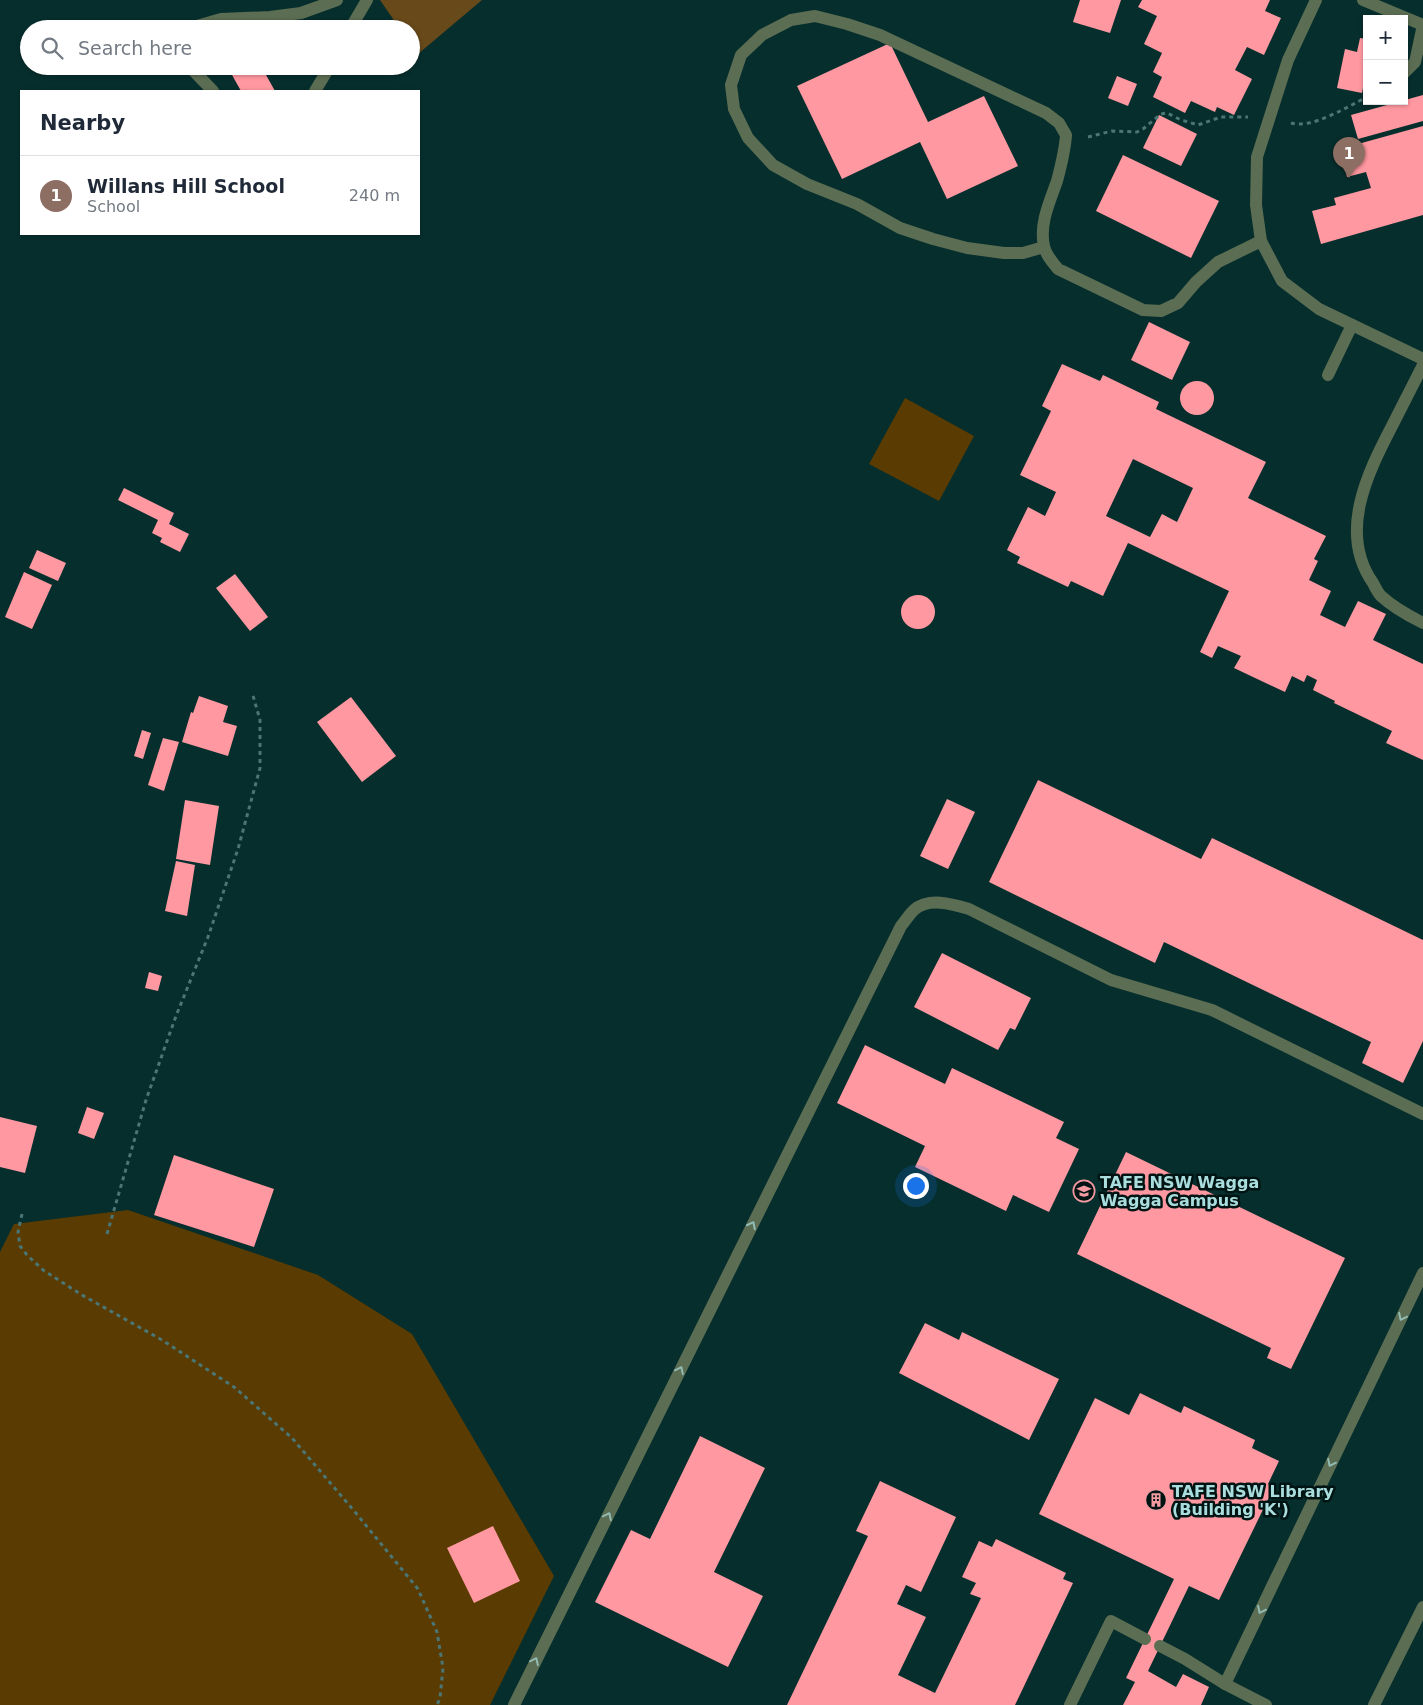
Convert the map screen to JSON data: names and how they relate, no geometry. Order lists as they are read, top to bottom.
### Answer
{
  "places": {
    "school or university": ["TAFE NSW Wagga Wagga Campus"],
    "building": ["TAFE NSW Library (Building 'K')"]
  },
  "page": {
    "map_buttons": ["+", "−"],
    "search": "Search here",
    "heading": "Nearby",
    "pins": "1",
    "list": [
      {
        "mark": "1",
        "name": "Willans Hill School",
        "note": "School",
        "value": "240 m"
      }
    ]
  }
}
